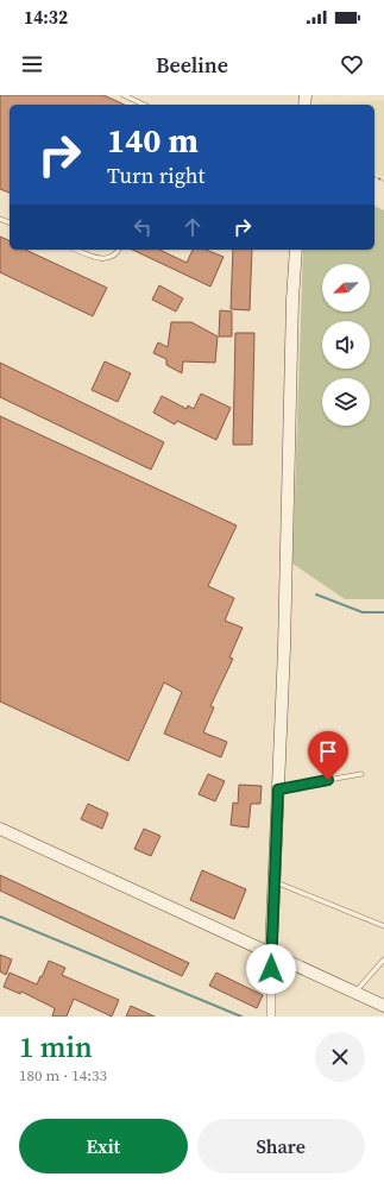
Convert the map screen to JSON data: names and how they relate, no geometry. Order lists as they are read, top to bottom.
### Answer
{
  "north": "bottom left",
  "page": {
    "status": "14:32",
    "header": "Beeline",
    "turn": ["140 m", "Turn right"],
    "heading": ["1 min", "180 m · 14:33"],
    "buttons": ["Exit", "Share"]
  }
}
